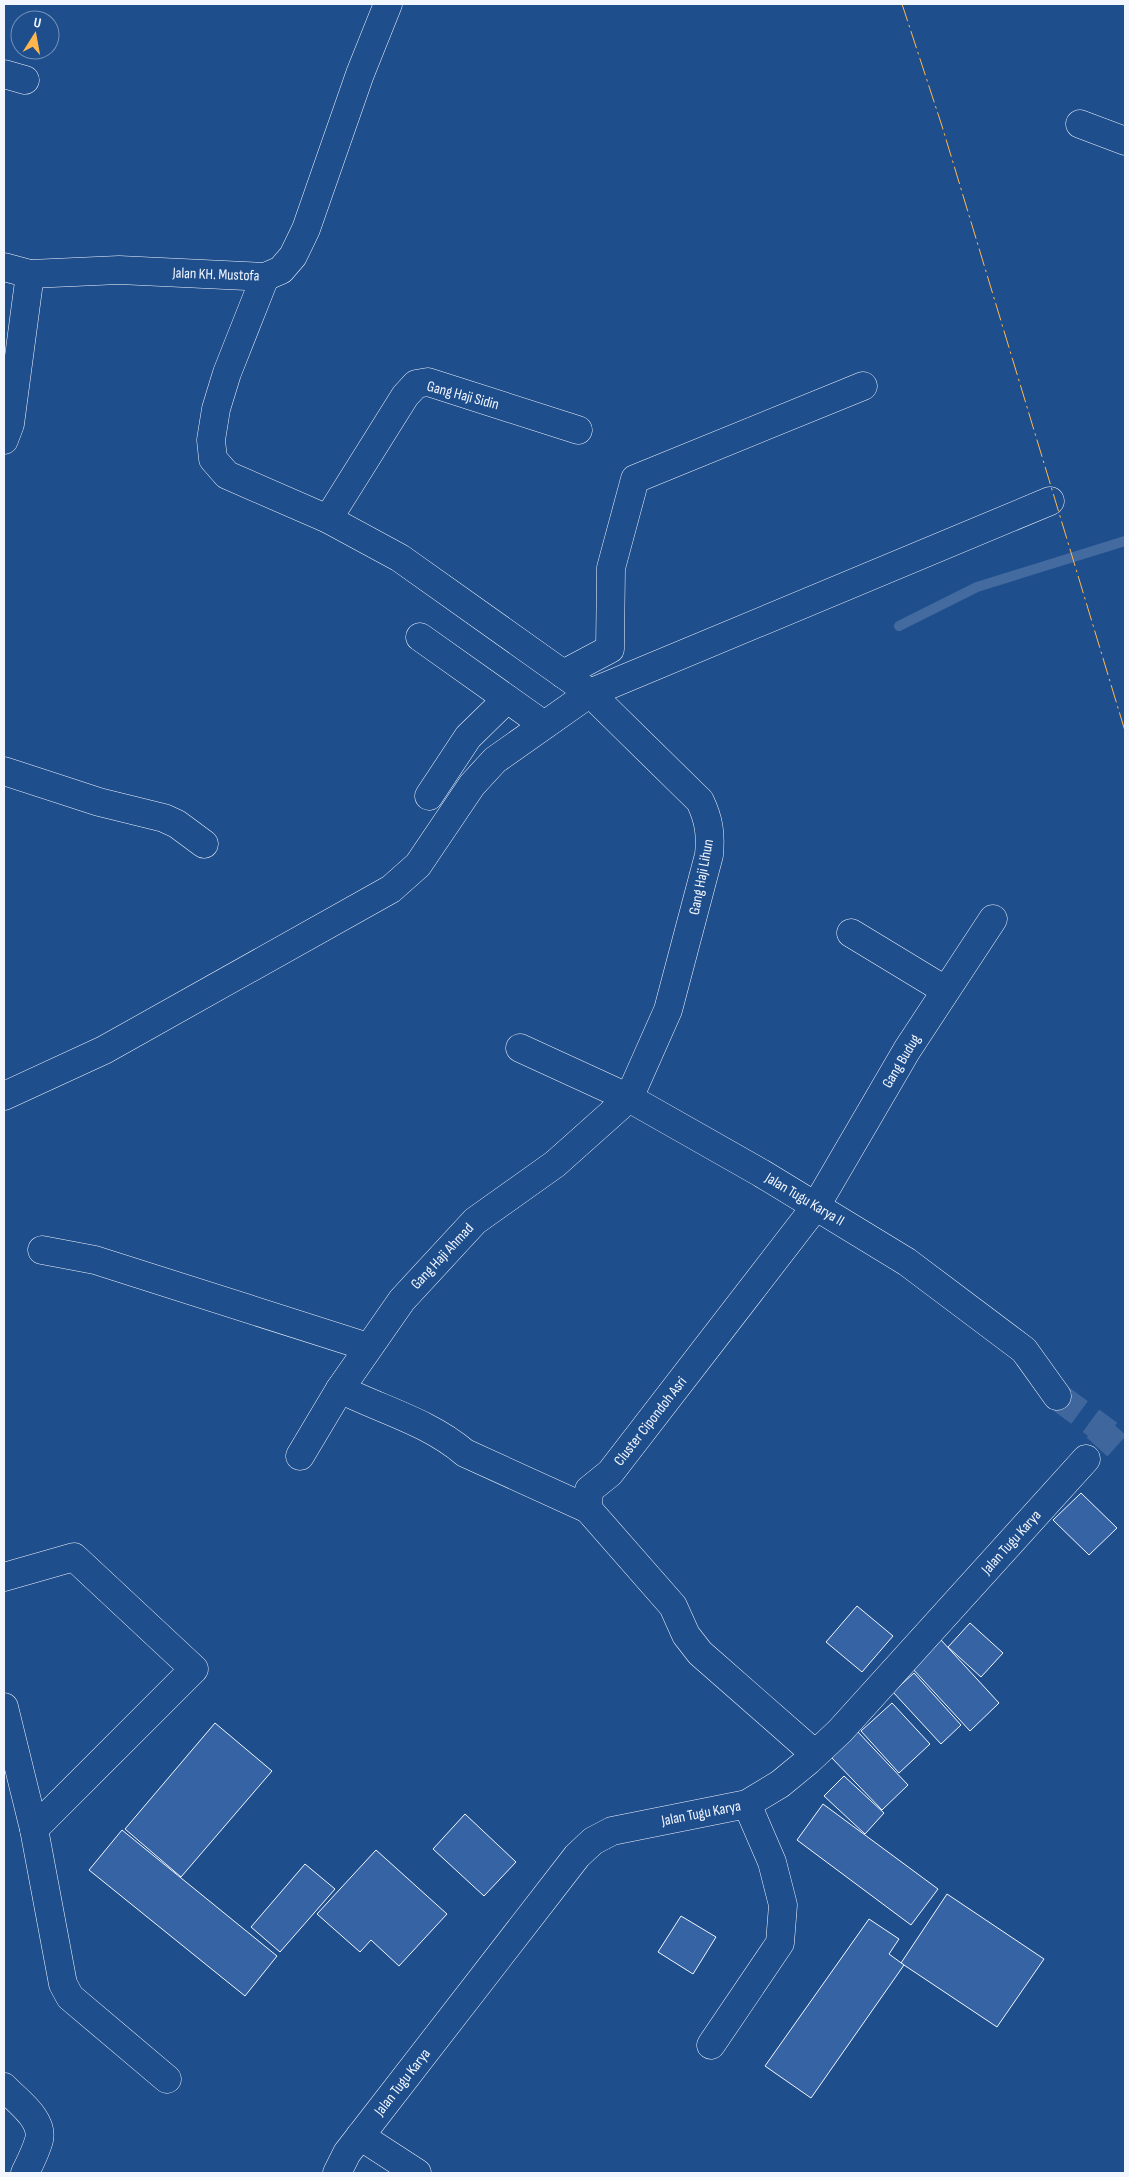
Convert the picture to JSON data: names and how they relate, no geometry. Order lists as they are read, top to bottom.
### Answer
{
  "streets": {
    "street": [
      "Jalan KH. Mustofa",
      "Gang Haji Sidin",
      "Gang Haji Lihun",
      "Gang Budug",
      "Jalan Tugu Karya II",
      "Gang Haji Ahmad",
      "Cluster Cipondoh Asri",
      "Jalan Tugu Karya"
    ]
  },
  "crossings": [
    ["Jalan KH. Mustofa", "Gang Haji Lihun"],
    ["Gang Haji Sidin", "Gang Haji Lihun"],
    ["Gang Haji Lihun", "Jalan Tugu Karya II"],
    ["Gang Haji Lihun", "Gang Haji Ahmad"],
    ["Gang Budug", "Jalan Tugu Karya II"],
    ["Gang Budug", "Cluster Cipondoh Asri"],
    ["Jalan Tugu Karya II", "Gang Haji Ahmad"],
    ["Jalan Tugu Karya II", "Cluster Cipondoh Asri"]
  ],
  "north": "top"
}
